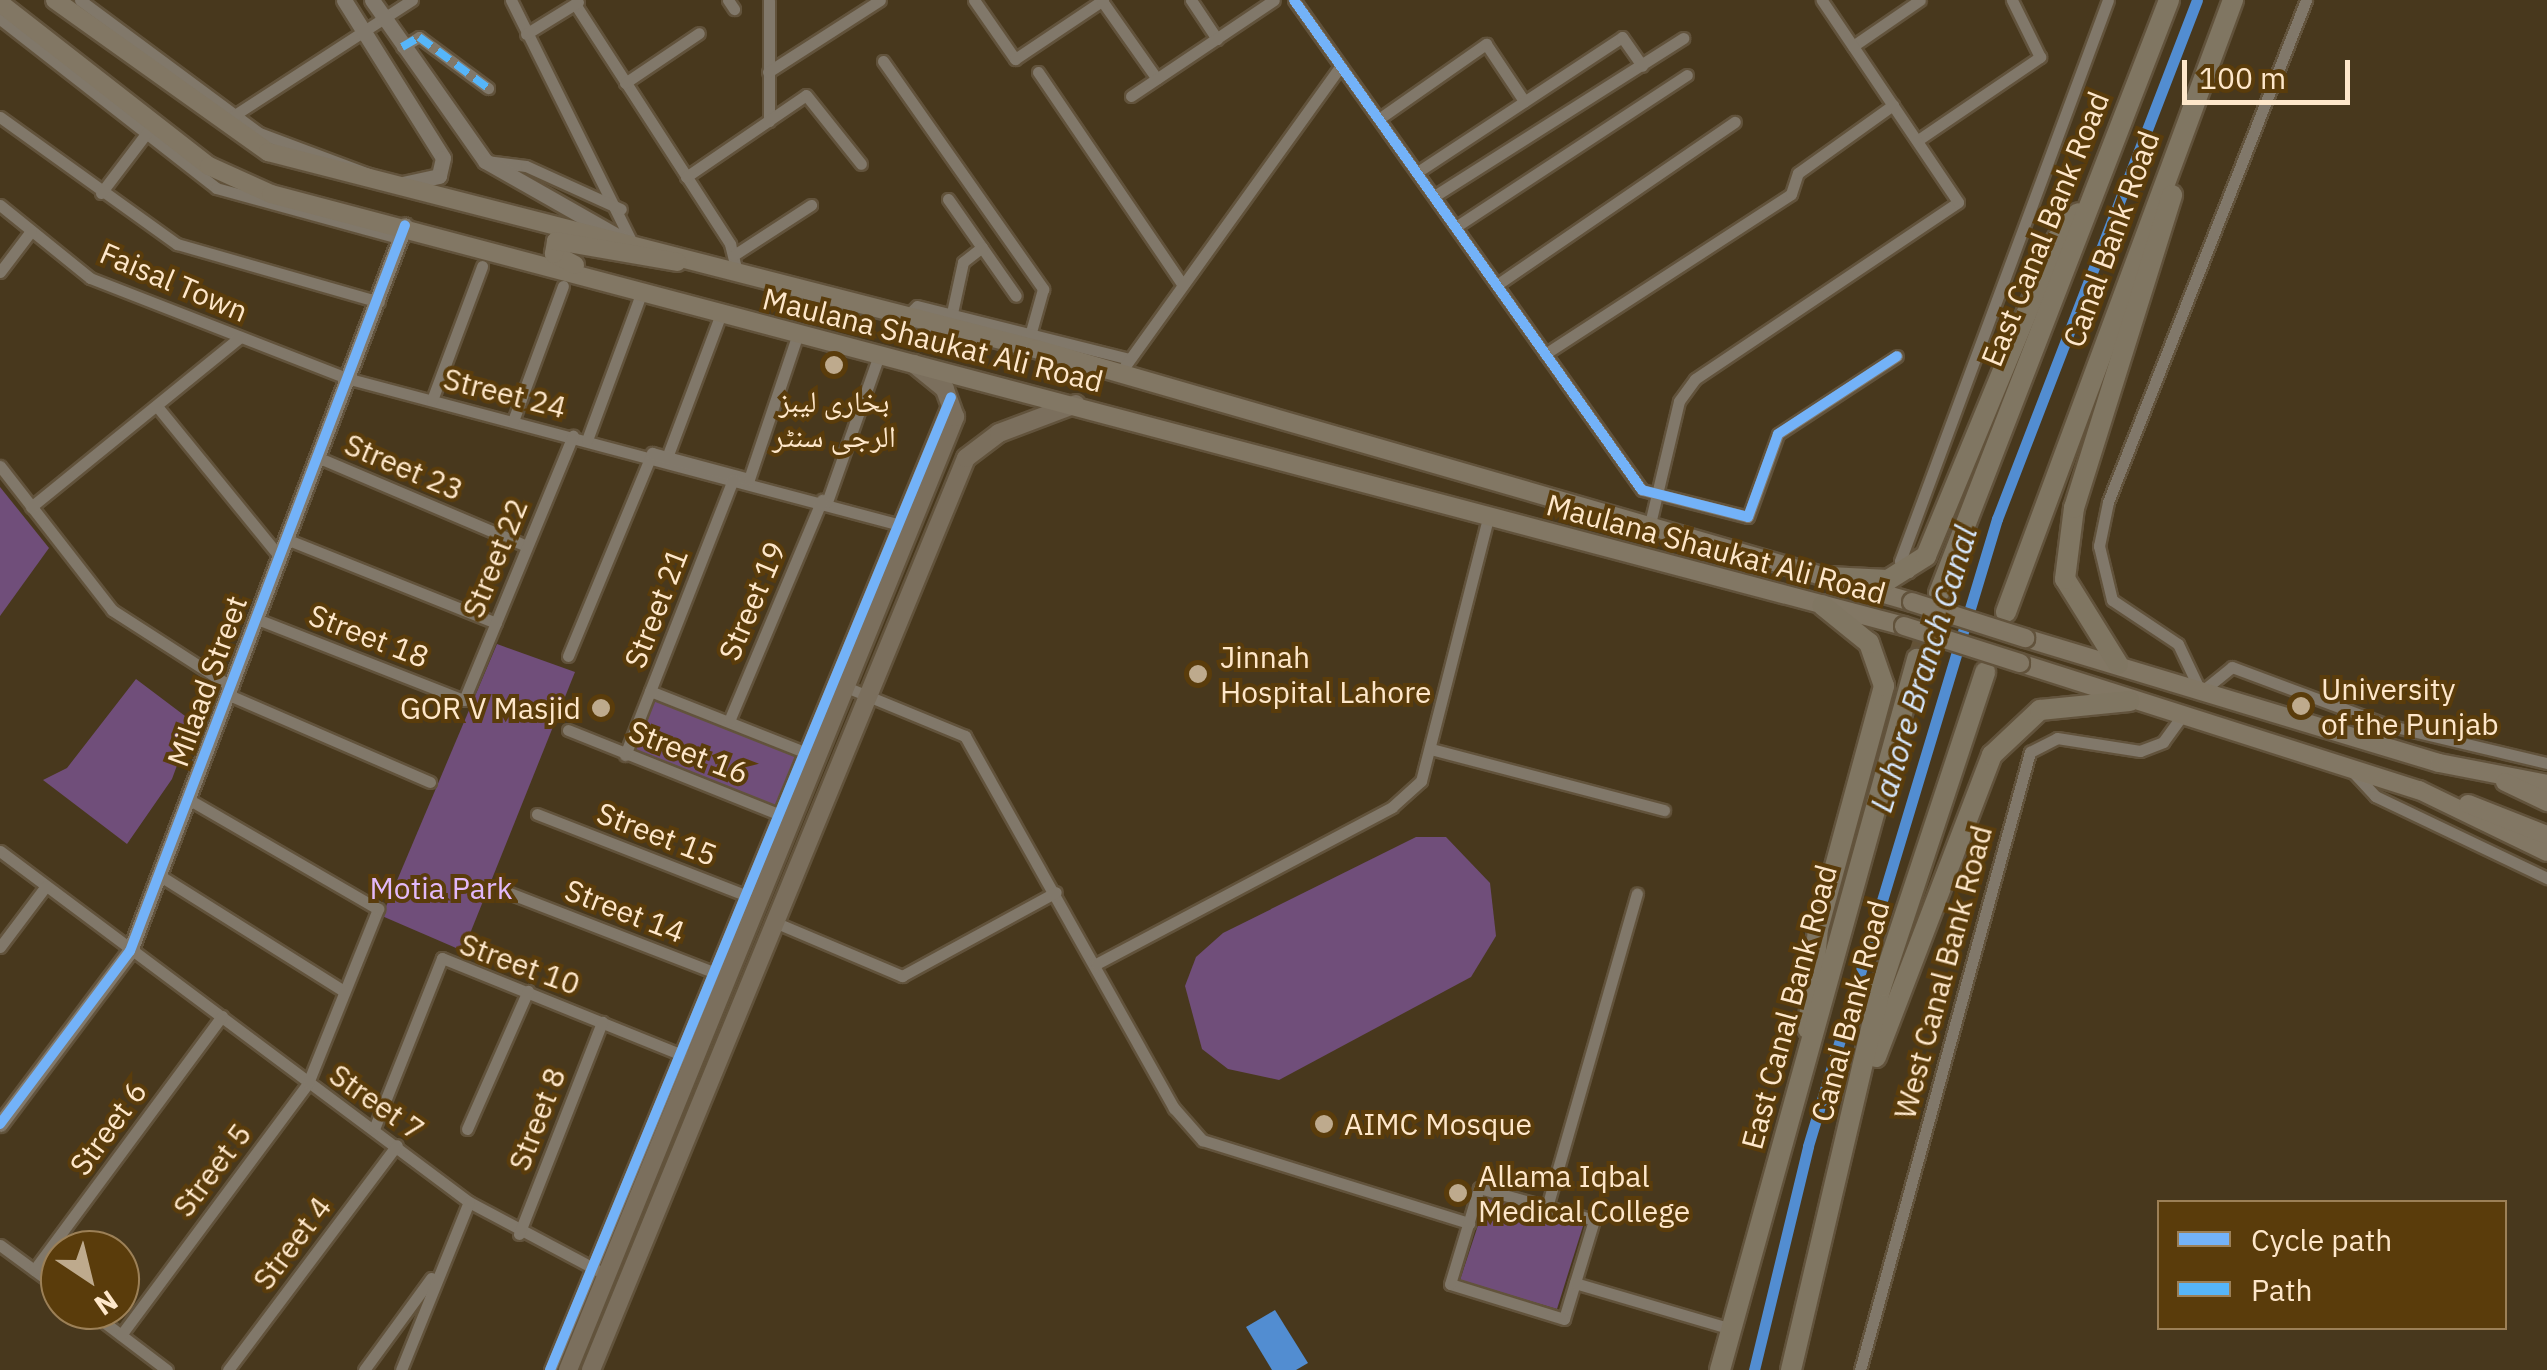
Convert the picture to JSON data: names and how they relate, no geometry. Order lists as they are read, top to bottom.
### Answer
{
  "streets": {
    "highway": ["East Canal Bank Road", "Canal Bank Road"],
    "main road": ["Maulana Shaukat Ali Road"],
    "street": [
      "Faisal Town",
      "Street 24",
      "Street 23",
      "Street 22",
      "Street 19",
      "Street 21",
      "Street 18",
      "Milaad Street",
      "Street 16",
      "Street 15",
      "Street 14",
      "Street 10",
      "West Canal Bank Road",
      "Street 7",
      "Street 8",
      "Street 6",
      "Street 5",
      "Street 4"
    ]
  },
  "crossings": [
    ["Faisal Town", "Street 24"],
    ["Faisal Town", "Milaad Street"],
    ["Maulana Shaukat Ali Road", "Street 19"],
    ["Maulana Shaukat Ali Road", "Milaad Street"],
    ["Street 24", "Street 22"],
    ["Street 24", "Street 19"],
    ["Street 24", "Street 21"],
    ["Street 24", "Milaad Street"],
    ["Street 23", "Street 22"],
    ["Street 23", "Milaad Street"],
    ["Street 22", "Street 18"],
    ["Street 21", "Street 16"],
    ["Street 18", "Milaad Street"],
    ["Milaad Street", "Street 7"],
    ["Milaad Street", "Street 5"],
    ["Street 10", "Street 7"],
    ["Street 10", "Street 8"],
    ["Street 7", "Street 8"],
    ["Street 7", "Street 6"],
    ["Street 7", "Street 5"],
    ["Street 7", "Street 4"]
  ],
  "water": ["Lahore Branch Canal"],
  "parks": ["Motia Park"],
  "places": [
    "بخاری لیبز الرجی سنٹر",
    "Jinnah Hospital Lahore",
    "University of the Punjab",
    "GOR V Masjid",
    "AIMC Mosque",
    "Allama Iqbal Medical College"
  ],
  "legend": ["Cycle path", "Path"],
  "scale_bar": "100 m",
  "north": "bottom right"
}
